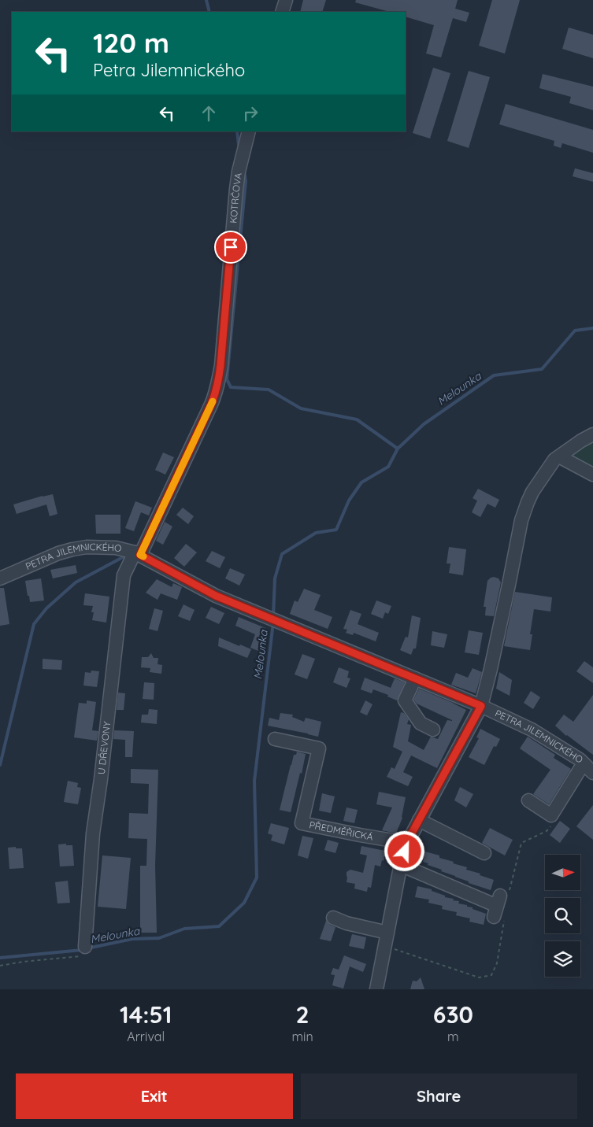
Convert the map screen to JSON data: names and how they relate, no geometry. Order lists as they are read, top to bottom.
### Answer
{
  "streets": {
    "street": [
      "KOTRČOVA",
      "PETRA JILEMNICKÉHO",
      "U DŘEVONY",
      "PŘEDMĚŘICKÁ"
    ]
  },
  "crossings": [
    ["KOTRČOVA", "PETRA JILEMNICKÉHO"],
    ["KOTRČOVA", "U DŘEVONY"],
    ["PETRA JILEMNICKÉHO", "U DŘEVONY"]
  ],
  "water": ["Melounka"],
  "north": "right",
  "page": {
    "turn": ["120 m", "Petra Jilemnického"],
    "eta": [
      "14:51",
      "Arrival",
      "2",
      "min",
      "630",
      "m"
    ],
    "buttons": ["Exit", "Share"]
  }
}
